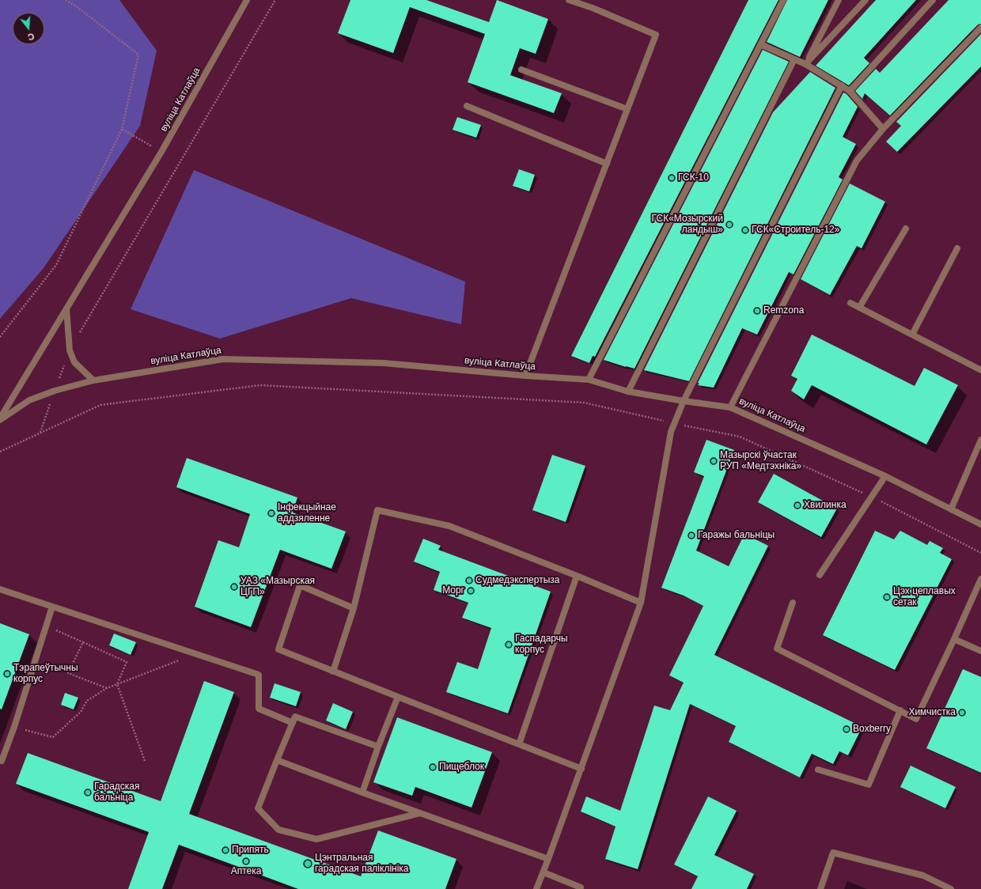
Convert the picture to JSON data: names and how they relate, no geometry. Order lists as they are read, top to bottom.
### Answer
{
  "streets": {
    "street": ["вуліца Катлаўца"]
  },
  "places": [
    "ГСК-10",
    "ГСК«Мозырский ландыш»",
    "ГСК«Строитель-12»",
    "Remzona",
    "Мазырскі ўчастак РУП «Медтэхніка»",
    "Хвилинка",
    "Інфекцыйнае аддзяленне",
    "Гаражы бальніцы",
    "Судмедэкспертыза",
    "УАЗ «Мазырская ЦГП»",
    "Морг",
    "Цэх цеплавых сетак",
    "Гаспадарчы корпус",
    "Тэрапеўтычны корпус",
    "Химчистка",
    "Boxberry",
    "Пищеблок",
    "Гарадская бальніца",
    "Припять",
    "Аптека",
    "Цэнтральная гарадская паліклініка"
  ],
  "north": "bottom"
}
